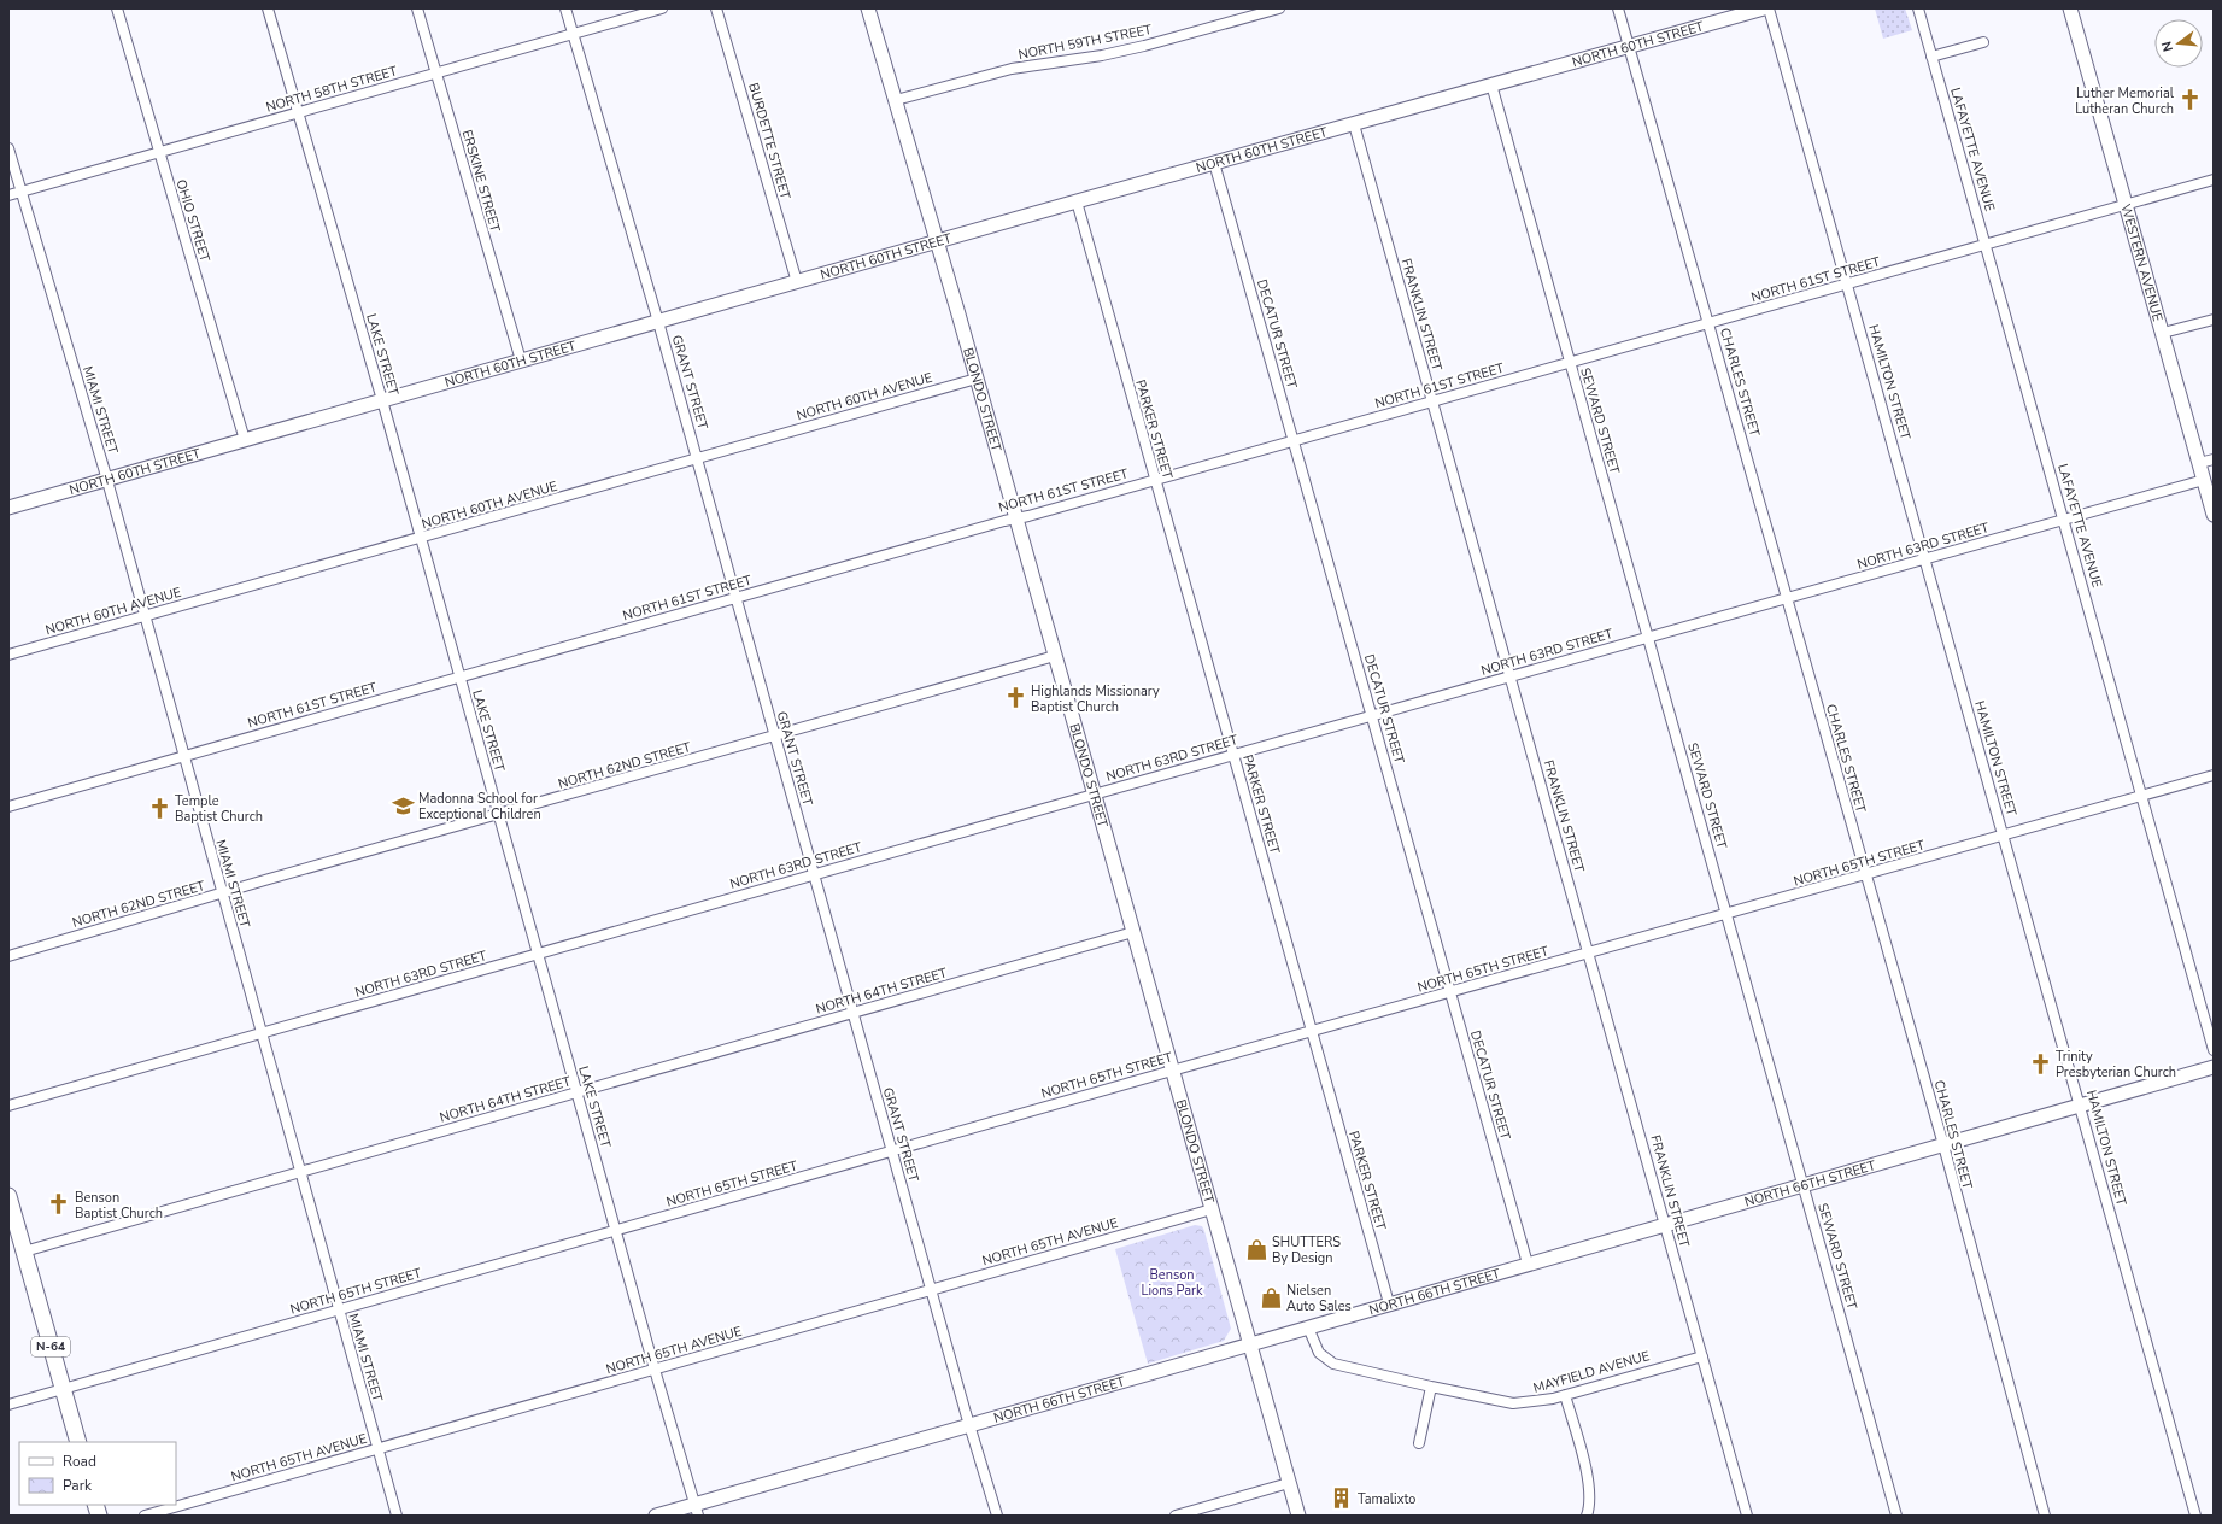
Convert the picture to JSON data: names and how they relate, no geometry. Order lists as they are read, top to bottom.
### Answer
{
  "streets": {
    "main road": ["N-64"],
    "street": [
      "NORTH 59TH STREET",
      "NORTH 60TH STREET",
      "NORTH 58TH STREET",
      "BURDETTE STREET",
      "LAFAYETTE AVENUE",
      "ERSKINE STREET",
      "OHIO STREET",
      "WESTERN AVENUE",
      "NORTH 61ST STREET",
      "FRANKLIN STREET",
      "DECATUR STREET",
      "LAKE STREET",
      "GRANT STREET",
      "CHARLES STREET",
      "HAMILTON STREET",
      "NORTH 60TH AVENUE",
      "BLONDO STREET",
      "MIAMI STREET",
      "SEWARD STREET",
      "PARKER STREET",
      "NORTH 63RD STREET",
      "NORTH 62ND STREET",
      "NORTH 65TH STREET",
      "NORTH 64TH STREET",
      "NORTH 66TH STREET",
      "NORTH 65TH AVENUE",
      "MAYFIELD AVENUE"
    ]
  },
  "crossings": [
    ["NORTH 59TH STREET", "BLONDO STREET"],
    ["NORTH 60TH STREET", "BURDETTE STREET"],
    ["NORTH 60TH STREET", "ERSKINE STREET"],
    ["NORTH 60TH STREET", "OHIO STREET"],
    ["NORTH 60TH STREET", "FRANKLIN STREET"],
    ["NORTH 60TH STREET", "DECATUR STREET"],
    ["NORTH 60TH STREET", "LAKE STREET"],
    ["NORTH 60TH STREET", "GRANT STREET"],
    ["NORTH 60TH STREET", "CHARLES STREET"],
    ["NORTH 60TH STREET", "BLONDO STREET"],
    ["NORTH 60TH STREET", "MIAMI STREET"],
    ["NORTH 60TH STREET", "SEWARD STREET"],
    ["NORTH 60TH STREET", "PARKER STREET"],
    ["NORTH 58TH STREET", "ERSKINE STREET"],
    ["NORTH 58TH STREET", "OHIO STREET"],
    ["NORTH 58TH STREET", "LAKE STREET"],
    ["NORTH 58TH STREET", "GRANT STREET"],
    ["NORTH 58TH STREET", "MIAMI STREET"],
    ["LAFAYETTE AVENUE", "NORTH 61ST STREET"],
    ["LAFAYETTE AVENUE", "NORTH 63RD STREET"],
    ["LAFAYETTE AVENUE", "NORTH 65TH STREET"],
    ["WESTERN AVENUE", "NORTH 61ST STREET"],
    ["WESTERN AVENUE", "NORTH 63RD STREET"],
    ["NORTH 61ST STREET", "FRANKLIN STREET"],
    ["NORTH 61ST STREET", "DECATUR STREET"],
    ["NORTH 61ST STREET", "LAKE STREET"],
    ["NORTH 61ST STREET", "GRANT STREET"],
    ["NORTH 61ST STREET", "CHARLES STREET"],
    ["NORTH 61ST STREET", "HAMILTON STREET"],
    ["NORTH 61ST STREET", "BLONDO STREET"],
    ["NORTH 61ST STREET", "MIAMI STREET"],
    ["NORTH 61ST STREET", "SEWARD STREET"],
    ["NORTH 61ST STREET", "PARKER STREET"],
    ["FRANKLIN STREET", "NORTH 63RD STREET"],
    ["FRANKLIN STREET", "NORTH 65TH STREET"],
    ["FRANKLIN STREET", "NORTH 66TH STREET"],
    ["FRANKLIN STREET", "MAYFIELD AVENUE"],
    ["DECATUR STREET", "NORTH 63RD STREET"],
    ["DECATUR STREET", "NORTH 65TH STREET"],
    ["DECATUR STREET", "NORTH 66TH STREET"],
    ["LAKE STREET", "NORTH 60TH AVENUE"],
    ["LAKE STREET", "NORTH 63RD STREET"],
    ["LAKE STREET", "NORTH 62ND STREET"],
    ["LAKE STREET", "NORTH 65TH STREET"],
    ["LAKE STREET", "NORTH 64TH STREET"],
    ["LAKE STREET", "NORTH 66TH STREET"],
    ["LAKE STREET", "NORTH 65TH AVENUE"],
    ["GRANT STREET", "NORTH 60TH AVENUE"],
    ["GRANT STREET", "NORTH 63RD STREET"],
    ["GRANT STREET", "NORTH 62ND STREET"],
    ["GRANT STREET", "NORTH 65TH STREET"],
    ["GRANT STREET", "NORTH 64TH STREET"],
    ["GRANT STREET", "NORTH 66TH STREET"],
    ["GRANT STREET", "NORTH 65TH AVENUE"],
    ["CHARLES STREET", "NORTH 63RD STREET"],
    ["CHARLES STREET", "NORTH 65TH STREET"],
    ["CHARLES STREET", "NORTH 66TH STREET"],
    ["HAMILTON STREET", "NORTH 63RD STREET"],
    ["HAMILTON STREET", "NORTH 65TH STREET"],
    ["HAMILTON STREET", "NORTH 66TH STREET"],
    ["NORTH 60TH AVENUE", "BLONDO STREET"],
    ["NORTH 60TH AVENUE", "MIAMI STREET"],
    ["BLONDO STREET", "NORTH 63RD STREET"],
    ["BLONDO STREET", "NORTH 62ND STREET"],
    ["BLONDO STREET", "NORTH 65TH STREET"],
    ["BLONDO STREET", "NORTH 64TH STREET"],
    ["BLONDO STREET", "NORTH 66TH STREET"],
    ["BLONDO STREET", "NORTH 65TH AVENUE"],
    ["MIAMI STREET", "NORTH 63RD STREET"],
    ["MIAMI STREET", "NORTH 62ND STREET"],
    ["MIAMI STREET", "NORTH 65TH STREET"],
    ["MIAMI STREET", "NORTH 64TH STREET"],
    ["MIAMI STREET", "NORTH 65TH AVENUE"],
    ["SEWARD STREET", "NORTH 63RD STREET"],
    ["SEWARD STREET", "NORTH 65TH STREET"],
    ["SEWARD STREET", "NORTH 66TH STREET"],
    ["PARKER STREET", "NORTH 63RD STREET"],
    ["PARKER STREET", "NORTH 65TH STREET"],
    ["PARKER STREET", "NORTH 66TH STREET"],
    ["NORTH 65TH STREET", "N-64"],
    ["NORTH 64TH STREET", "N-64"],
    ["NORTH 66TH STREET", "MAYFIELD AVENUE"]
  ],
  "parks": ["Benson Lions Park"],
  "places": {
    "church": [
      "Luther Memorial Lutheran Church",
      "Highlands Missionary Baptist Church",
      "Temple Baptist Church",
      "Trinity Presbyterian Church",
      "Benson Baptist Church"
    ],
    "school or university": ["Madonna School for Exceptional Children"],
    "shop": ["SHUTTERS By Design", "Nielsen Auto Sales"],
    "building": ["Tamalixto"]
  },
  "legend": ["Road", "Park"],
  "north": "left"
}
